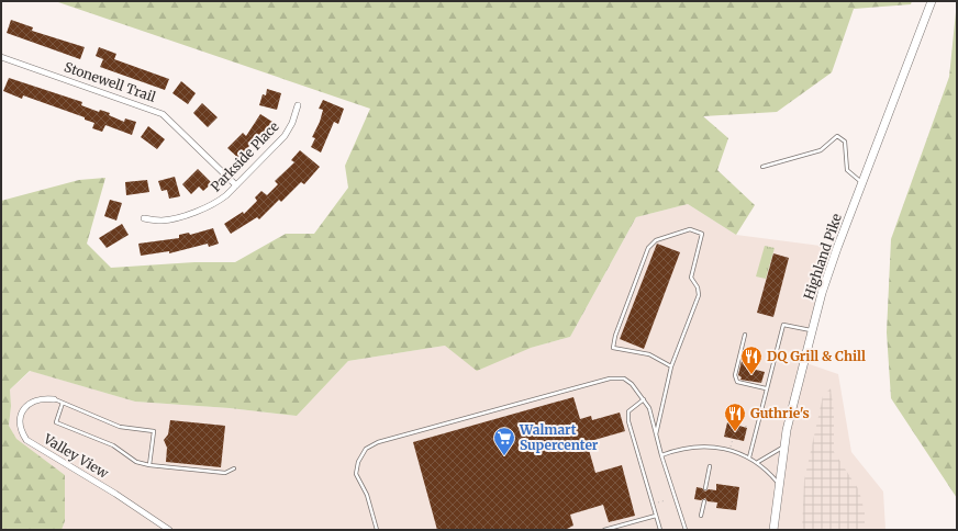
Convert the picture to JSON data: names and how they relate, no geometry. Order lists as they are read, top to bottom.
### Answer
{
  "streets": {
    "main road": ["Highland Pike"],
    "street": ["Stonewell Trail", "Parkside Place", "Valley View"]
  },
  "crossings": [
    ["Stonewell Trail", "Parkside Place"]
  ],
  "places": {
    "restaurant": ["DQ Grill & Chill", "Guthrie's"],
    "supermarket": ["Walmart Supercenter"]
  }
}
